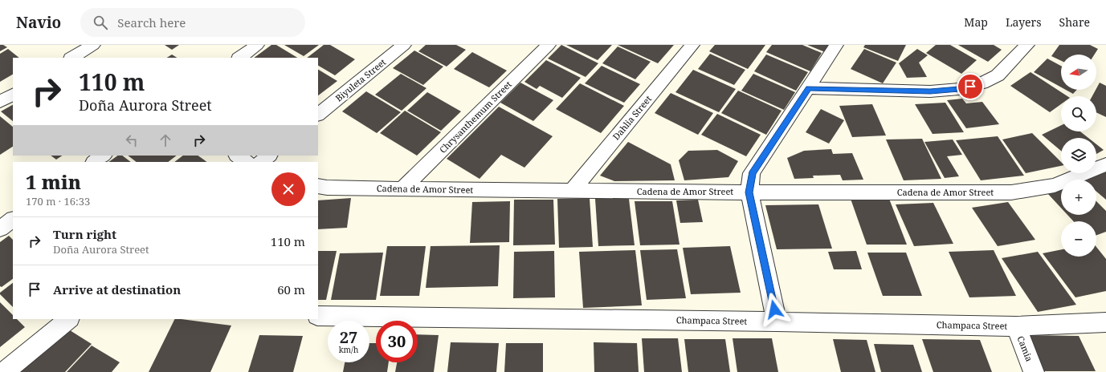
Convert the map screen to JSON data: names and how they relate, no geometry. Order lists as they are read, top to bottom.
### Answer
{
  "streets": {
    "street": [
      "Biyuleta Street",
      "Chrysanthemum Street",
      "Dahlia Street",
      "Cadena de Amor Street",
      "Champaca Street",
      "Camia"
    ]
  },
  "crossings": [
    ["Chrysanthemum Street", "Cadena de Amor Street"],
    ["Dahlia Street", "Cadena de Amor Street"],
    ["Champaca Street", "Camia"]
  ],
  "north": "left",
  "page": {
    "header": "Navio",
    "search": "Search here",
    "nav": ["Map", "Layers", "Share"],
    "map_buttons": ["+", "−"],
    "turn": ["110 m", "Doña Aurora Street"],
    "heading": ["1 min", "170 m · 16:33"],
    "list": [
      {
        "name": "Turn right",
        "note": "Doña Aurora Street",
        "value": "110 m"
      },
      {
        "name": "Arrive at destination",
        "value": "60 m"
      }
    ],
    "speed": "27 km/h",
    "limit": "30"
  }
}
